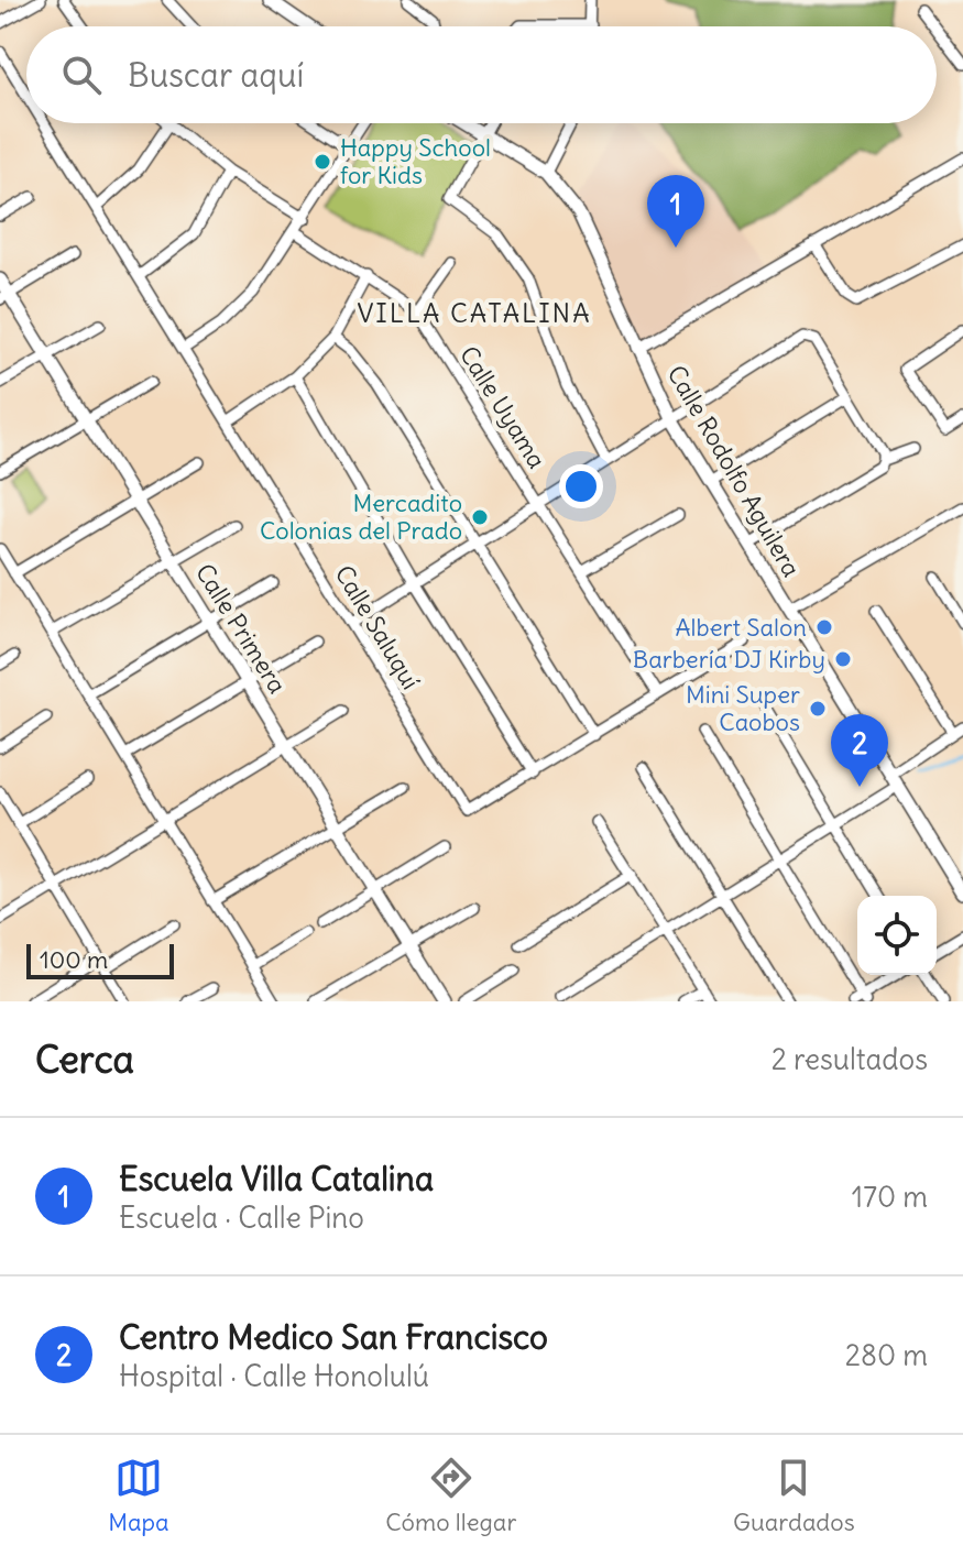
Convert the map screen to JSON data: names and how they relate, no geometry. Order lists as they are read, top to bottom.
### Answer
{
  "streets": {
    "street": [
      "Calle Uyama",
      "Calle Rodolfo Aguilera",
      "Calle Saluquí",
      "Calle Primera"
    ]
  },
  "crossings": [
    ["Calle Uyama", "Calle Saluquí"]
  ],
  "districts": ["VILLA CATALINA"],
  "places": [
    "Happy School for Kids",
    "Mercadito Colonias del Prado",
    "Albert Salon",
    "Barbería DJ Kirby",
    "Mini Super Caobos"
  ],
  "scale_bar": "100 m",
  "page": {
    "search": "Buscar aquí",
    "pins": ["1", "2"],
    "scale": "100 m",
    "heading": ["Cerca", "2 resultados"],
    "list": [
      {
        "mark": "1",
        "name": "Escuela Villa Catalina",
        "note": "Escuela · Calle Pino",
        "value": "170 m"
      },
      {
        "mark": "2",
        "name": "Centro Medico San Francisco",
        "note": "Hospital · Calle Honolulú",
        "value": "280 m"
      }
    ],
    "nav": ["Mapa", "Cómo llegar", "Guardados"]
  }
}
